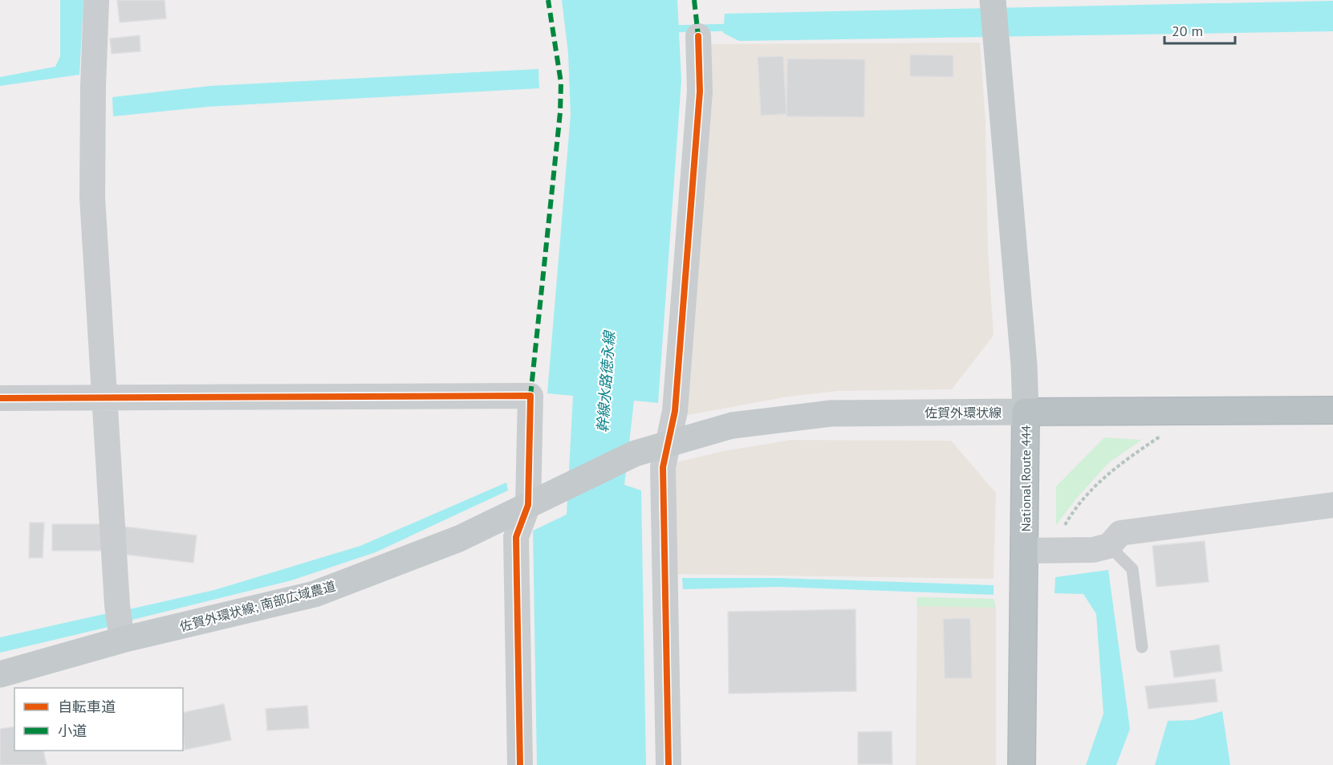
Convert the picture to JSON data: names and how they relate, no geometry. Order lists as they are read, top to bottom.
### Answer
{
  "streets": {
    "highway": ["National Route 444"],
    "main road": ["佐賀外環状線", "佐賀外環状線; 南部広域農道"]
  },
  "crossings": [
    ["佐賀外環状線", "National Route 444"],
    ["佐賀外環状線", "佐賀外環状線; 南部広域農道"]
  ],
  "water": ["幹線水路徳永線"],
  "legend": ["自転車道", "小道"],
  "scale_bar": "20 m"
}
